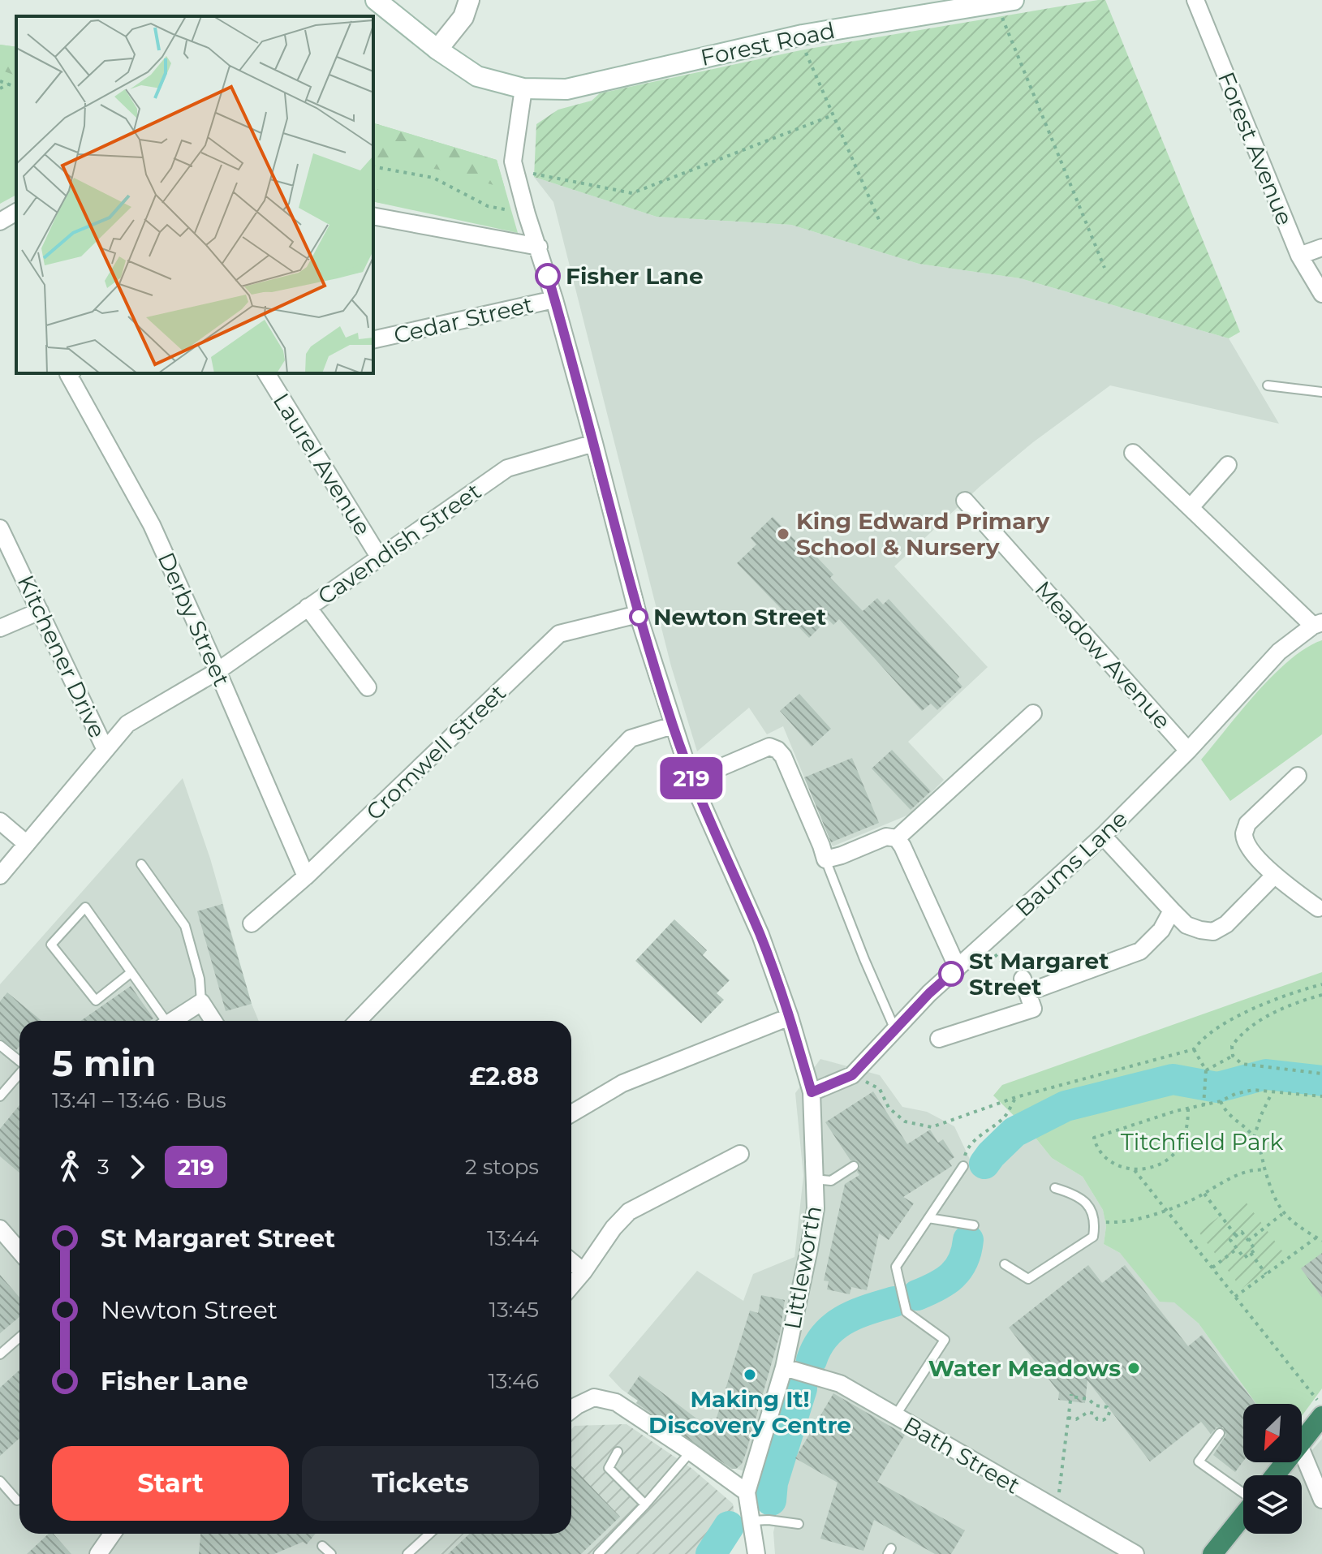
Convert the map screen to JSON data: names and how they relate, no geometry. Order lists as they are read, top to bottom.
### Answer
{
  "streets": {
    "main road": ["Forest Road"],
    "street": [
      "Forest Avenue",
      "Cedar Street",
      "Laurel Avenue",
      "Cavendish Street",
      "Derby Street",
      "Meadow Avenue",
      "Kitchener Drive",
      "Cromwell Street",
      "Baums Lane",
      "Littleworth",
      "Bath Street"
    ]
  },
  "crossings": [
    ["Forest Road", "Littleworth"],
    ["Cedar Street", "Littleworth"],
    ["Laurel Avenue", "Cavendish Street"],
    ["Cavendish Street", "Derby Street"],
    ["Cavendish Street", "Kitchener Drive"],
    ["Cavendish Street", "Littleworth"],
    ["Derby Street", "Cromwell Street"],
    ["Meadow Avenue", "Baums Lane"],
    ["Cromwell Street", "Littleworth"],
    ["Baums Lane", "Littleworth"],
    ["Littleworth", "Bath Street"]
  ],
  "parks": ["Titchfield Park"],
  "places": [
    "Fisher Lane",
    "King Edward Primary School & Nursery",
    "Newton Street",
    "St Margaret Street",
    "Water Meadows",
    "Making It! Discovery Centre"
  ],
  "lines": ["bus line 219"],
  "north": "bottom left",
  "page": {
    "on_map": "219",
    "heading": ["5 min", "13:41 – 13:46 · Bus", "£2.88"],
    "legs": ["3", "219", "2 stops"],
    "list": [
      {
        "name": "St Margaret Street",
        "value": "13:44"
      },
      {
        "name": "Newton Street",
        "value": "13:45"
      },
      {
        "name": "Fisher Lane",
        "value": "13:46"
      }
    ],
    "buttons": ["Start", "Tickets"]
  }
}
